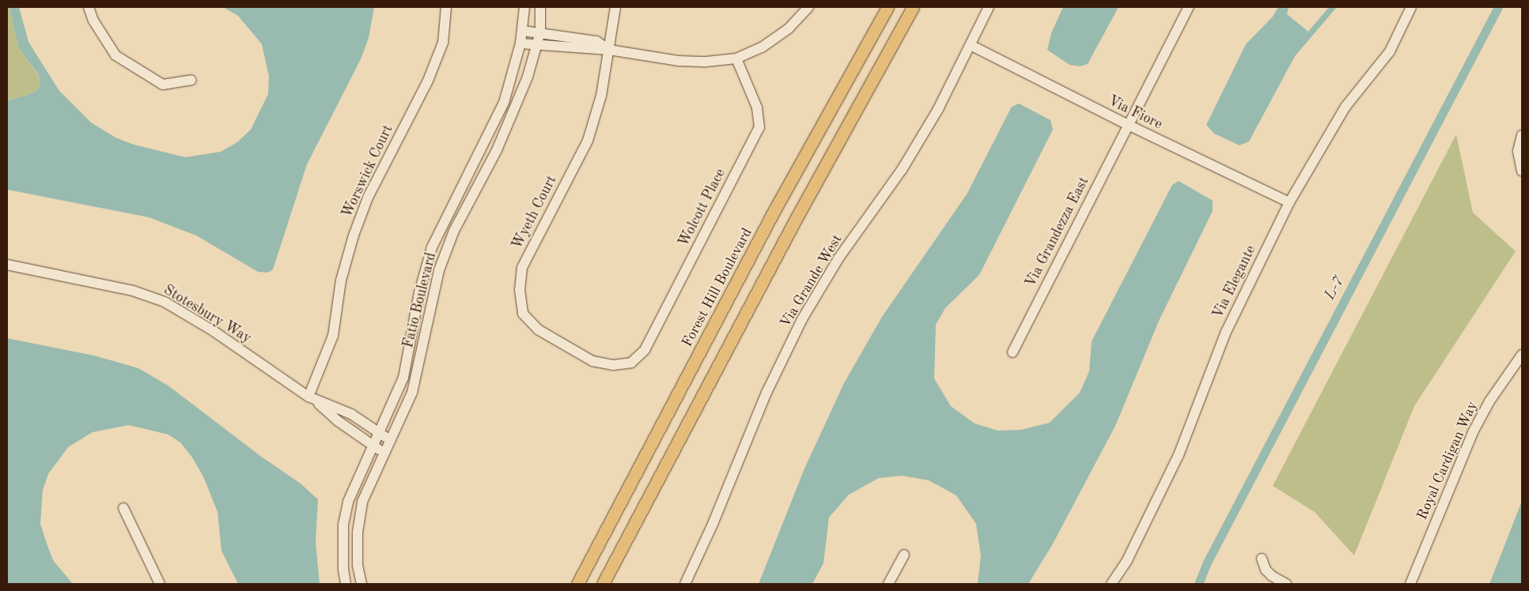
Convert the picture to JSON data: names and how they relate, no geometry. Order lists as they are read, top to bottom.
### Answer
{
  "streets": {
    "main road": ["Forest Hill Boulevard"],
    "street": [
      "Via Fiore",
      "Worswick Court",
      "Wolcott Place",
      "Wyeth Court",
      "Via Grandezza East",
      "Via Grande West",
      "Via Elegante",
      "Fatio Boulevard",
      "Stotesbury Way",
      "Royal Cardigan Way"
    ]
  },
  "crossings": [
    ["Via Fiore", "Via Grandezza East"],
    ["Via Fiore", "Via Grande West"],
    ["Via Fiore", "Via Elegante"],
    ["Worswick Court", "Stotesbury Way"],
    ["Wolcott Place", "Wyeth Court"],
    ["Fatio Boulevard", "Stotesbury Way"]
  ],
  "water": ["L-7"]
}
